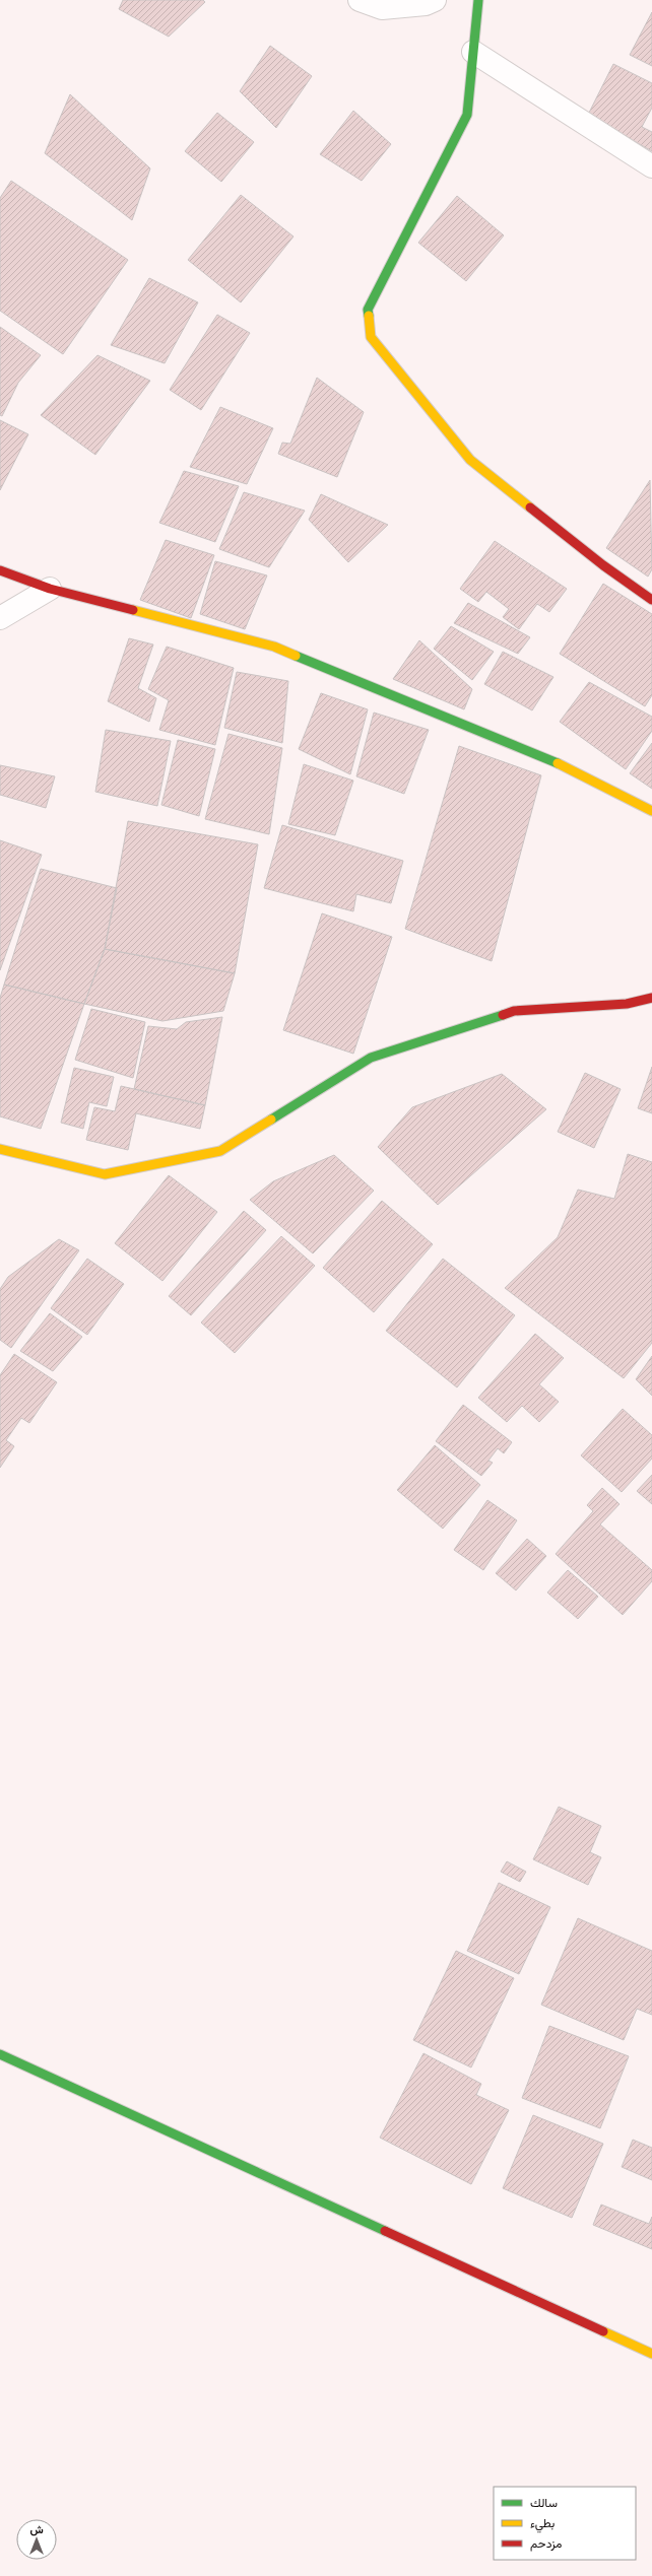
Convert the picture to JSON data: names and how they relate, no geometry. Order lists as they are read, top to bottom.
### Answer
{
  "legend": ["سالك", "بطيء", "مزدحم"],
  "north": "top"
}
